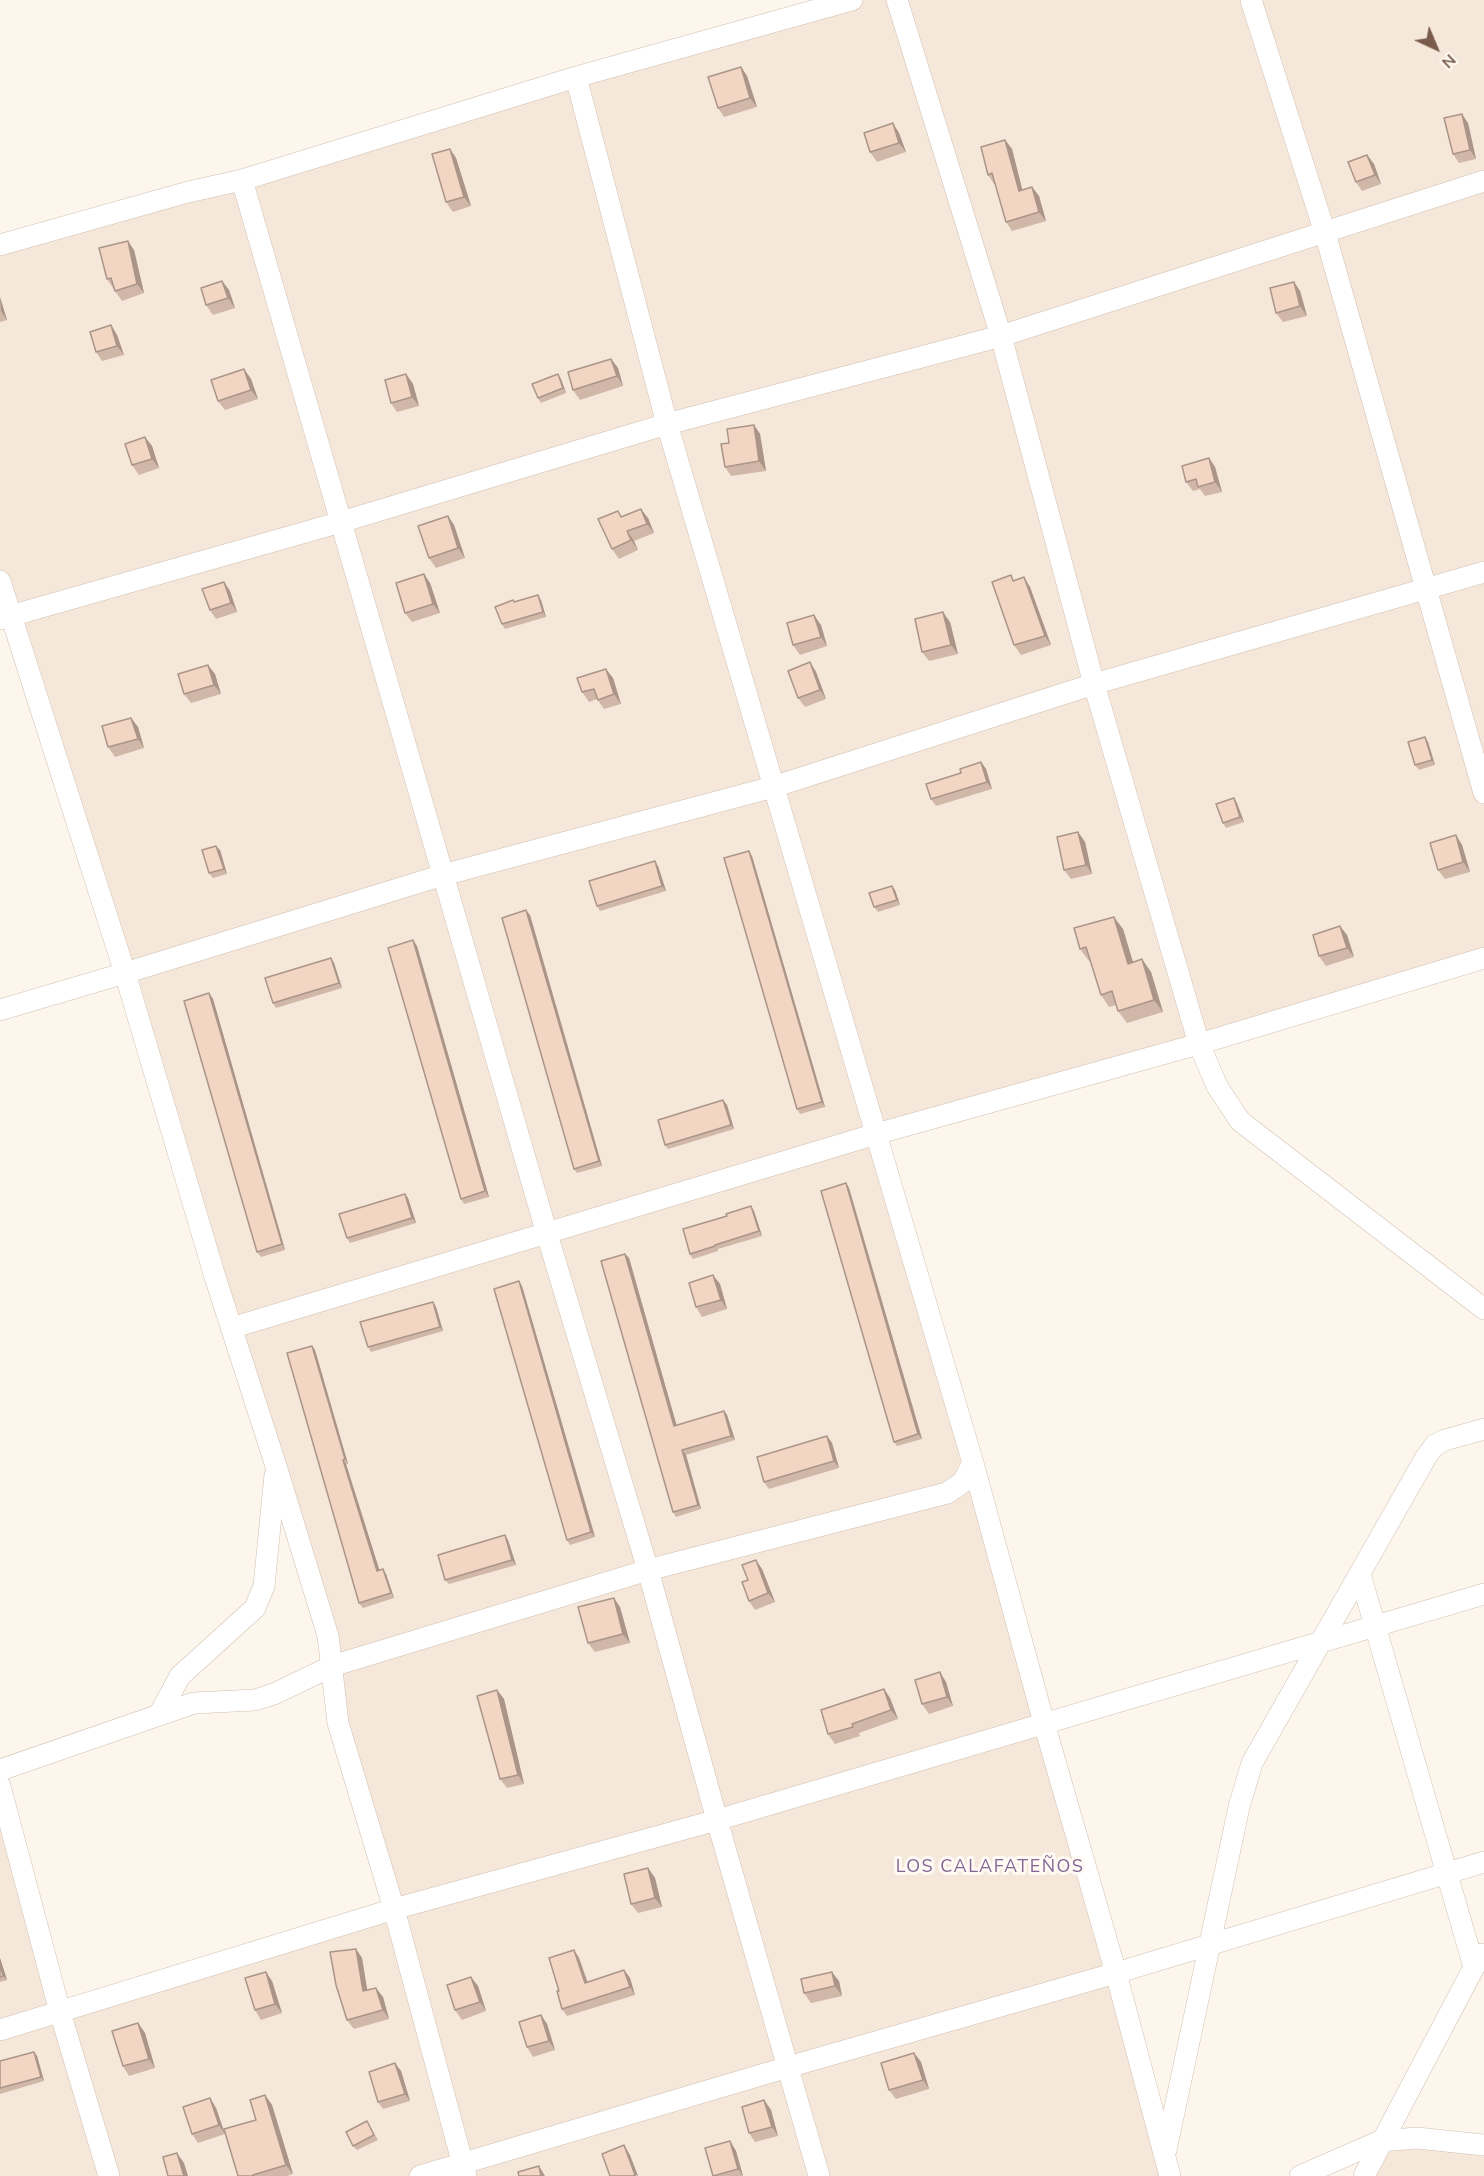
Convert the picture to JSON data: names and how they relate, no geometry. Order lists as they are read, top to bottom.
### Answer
{
  "districts": ["LOS CALAFATEÑOS"],
  "north": "bottom right"
}
